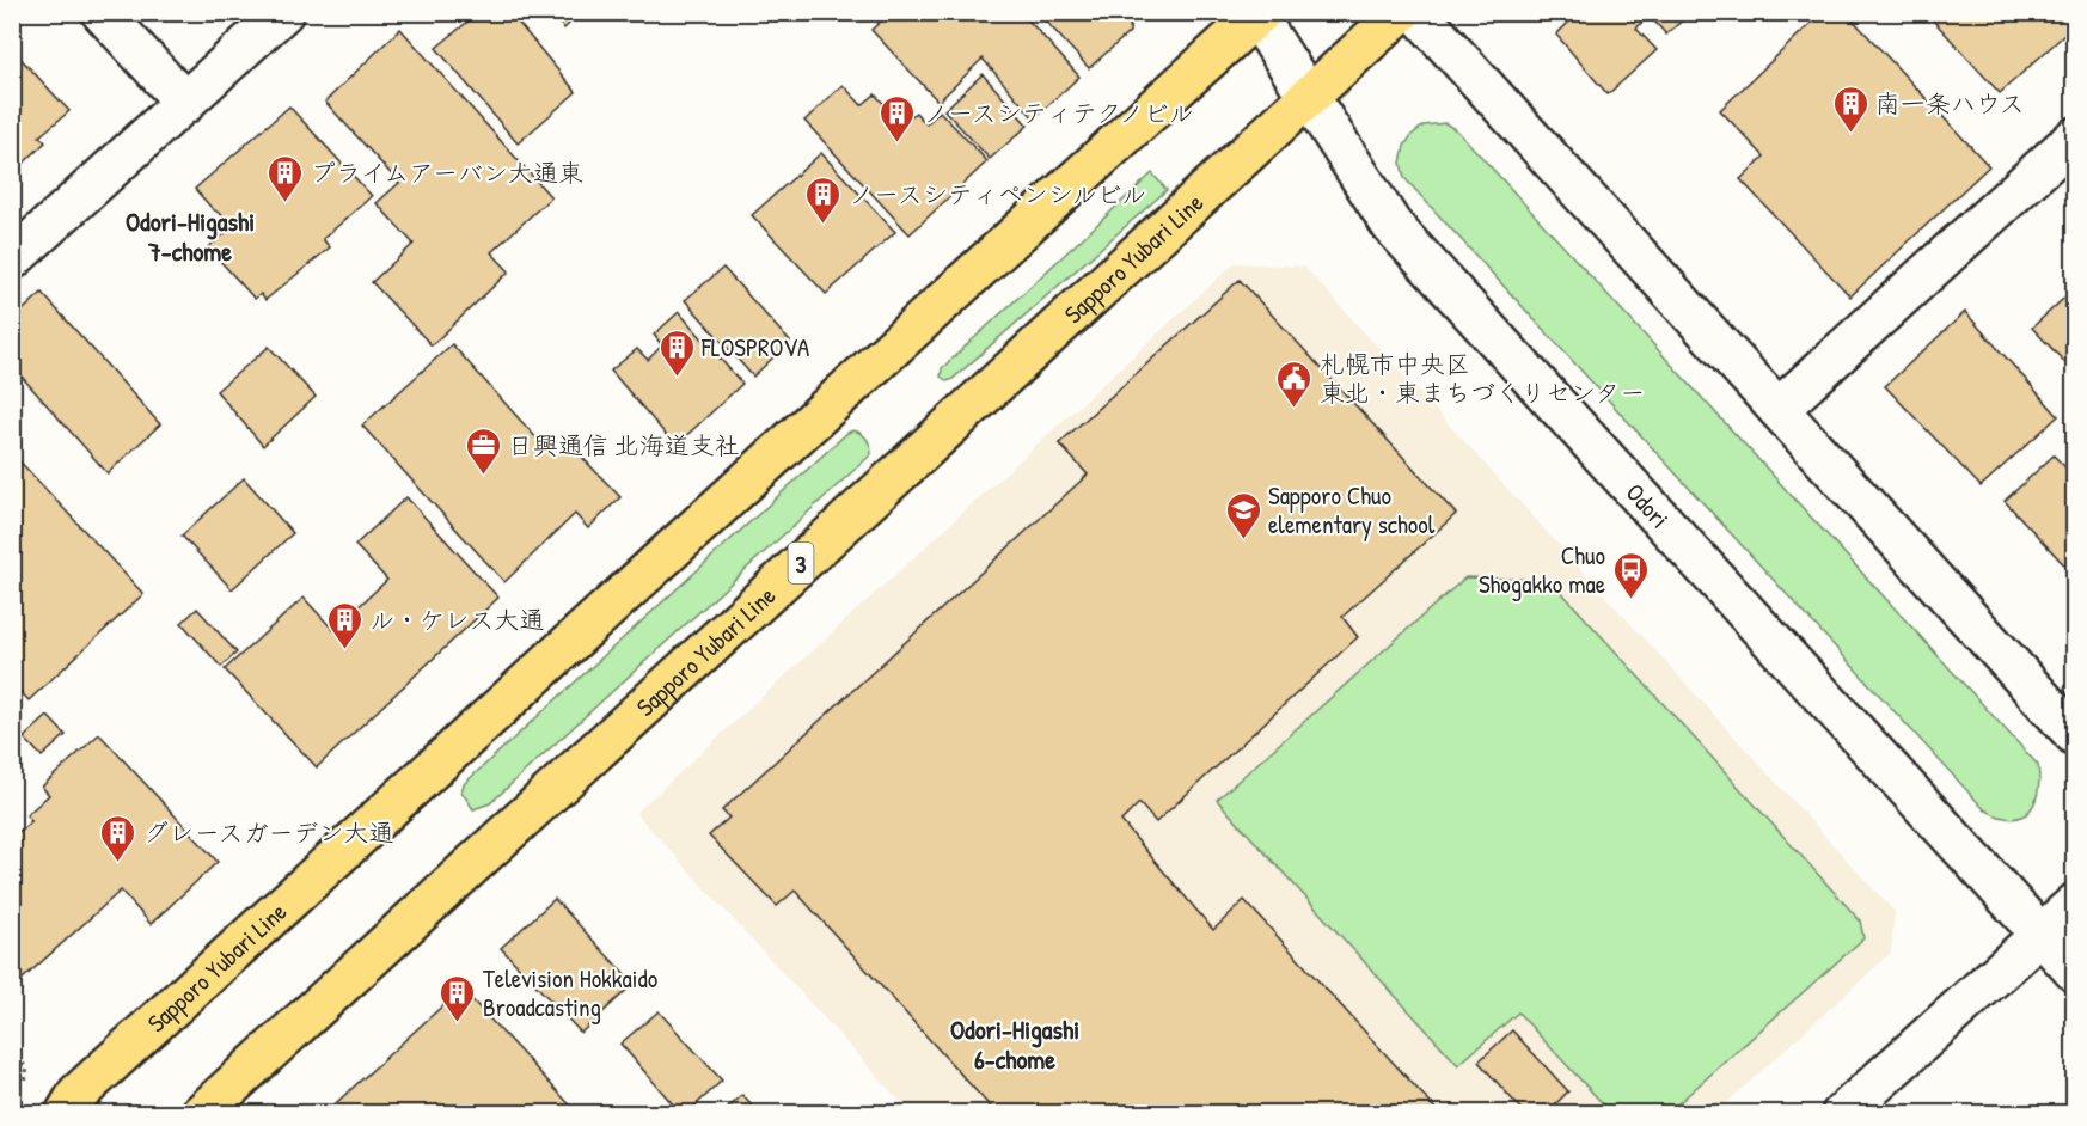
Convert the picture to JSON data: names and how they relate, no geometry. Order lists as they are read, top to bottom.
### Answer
{
  "streets": {
    "main road": ["Sapporo Yubari Line", "3"],
    "street": ["Odori"]
  },
  "crossings": [
    ["Sapporo Yubari Line", "Odori"]
  ],
  "districts": ["Odori-Higashi 7-chome", "Odori-Higashi 6-chome"],
  "places": {
    "building": [
      "南一条ハウス",
      "ノースシティテクノビル",
      "プライムアーバン大通東",
      "ノースシティペンシルビル",
      "FLOSPROVA",
      "ル・ケレス大通",
      "グレースガーデン大通",
      "Television Hokkaido Broadcasting"
    ],
    "public building": ["札幌市中央区 東北・東まちづくりセンター"],
    "office": ["日興通信 北海道支社"],
    "school or university": ["Sapporo Chuo elementary school"],
    "bus stop": ["Chuo Shogakko mae"]
  }
}
